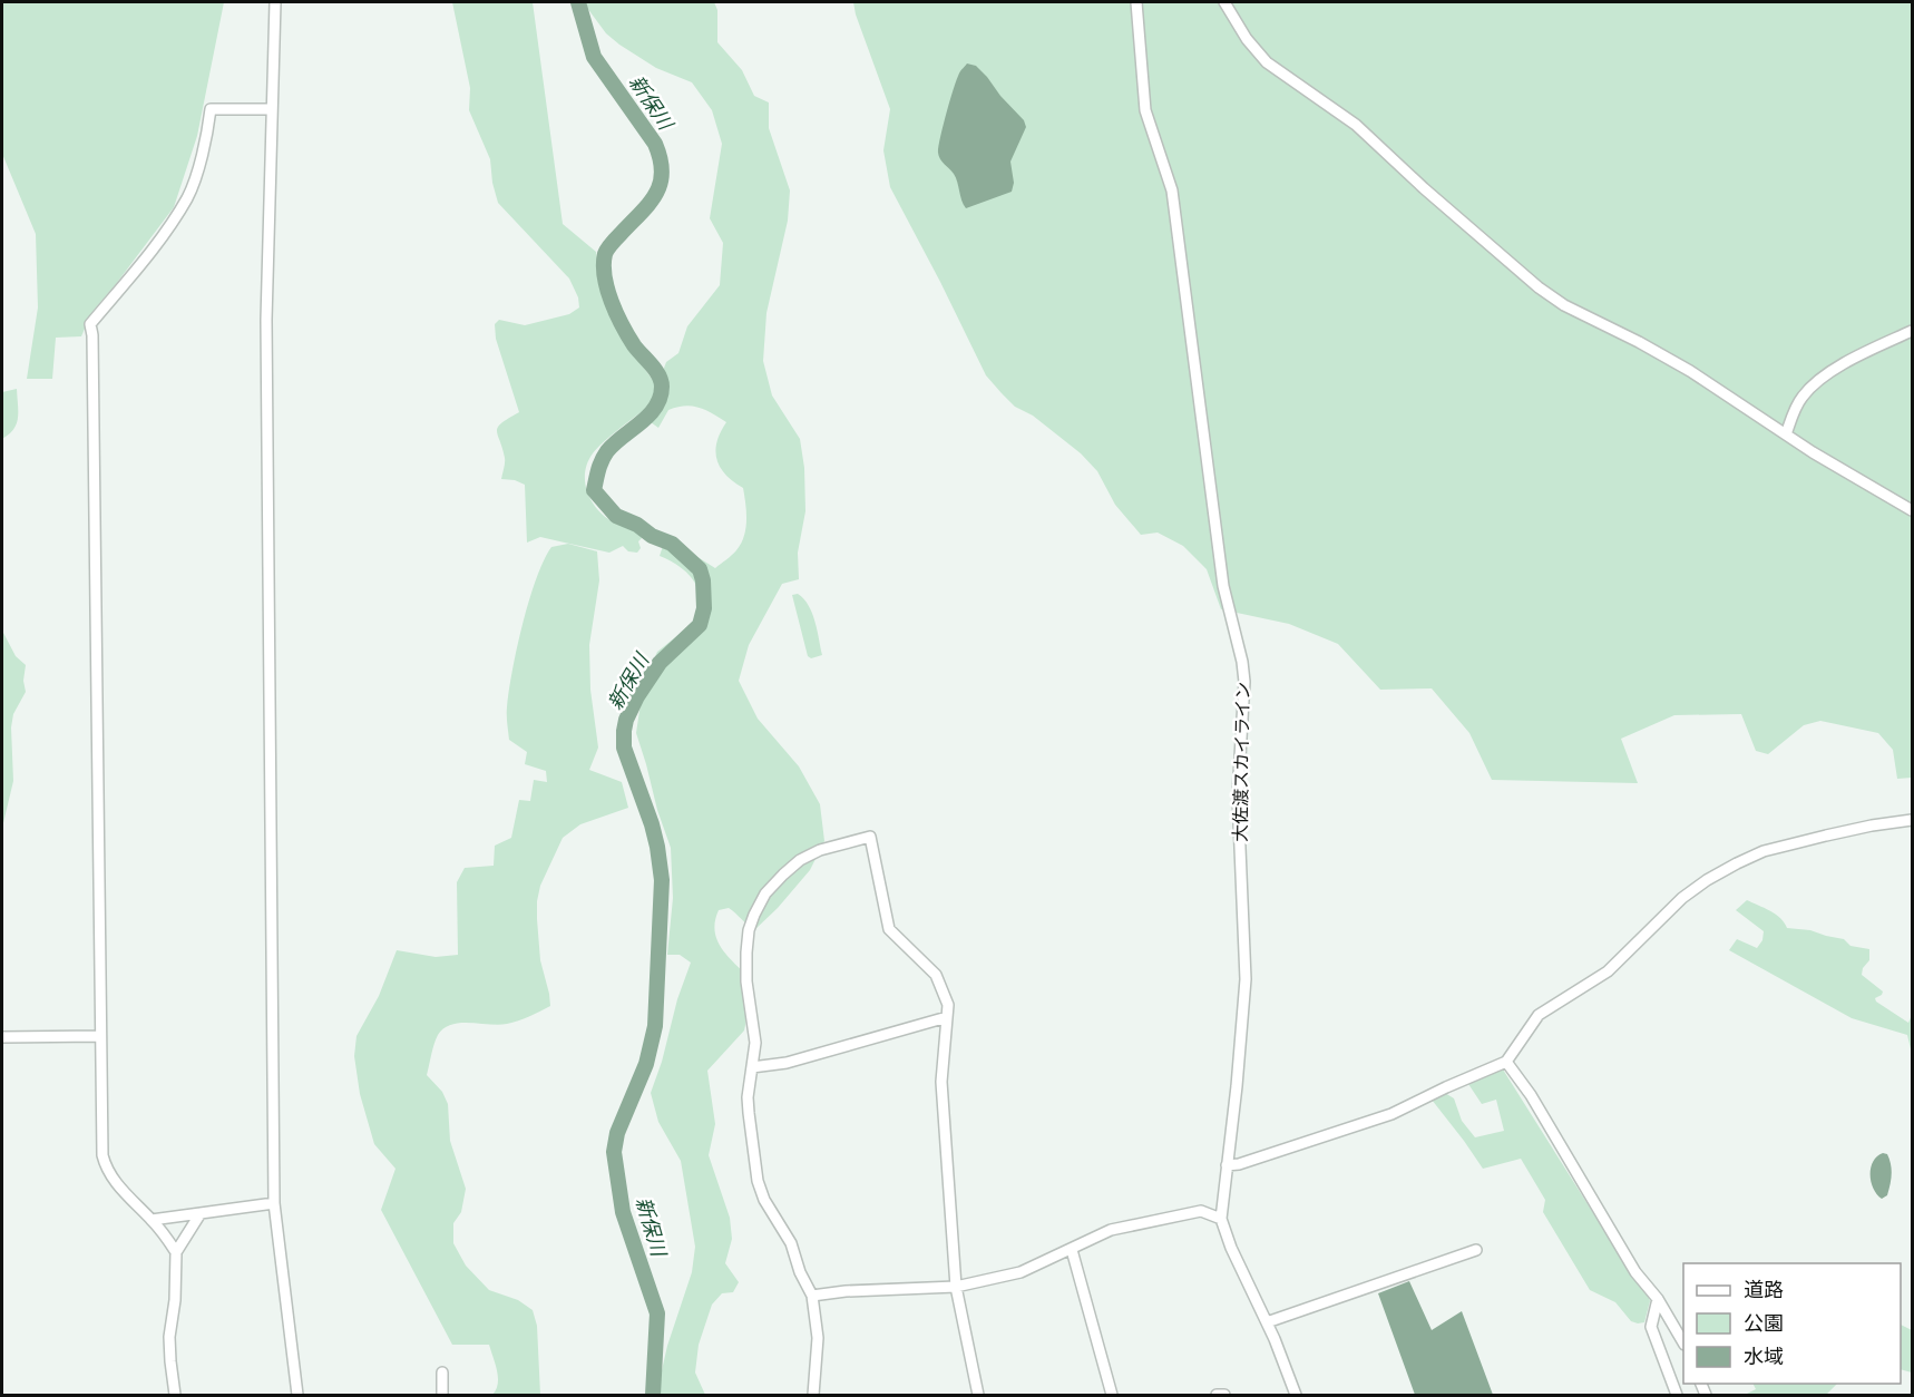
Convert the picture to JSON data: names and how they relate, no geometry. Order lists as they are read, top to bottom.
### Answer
{
  "streets": {
    "street": ["大佐渡スカイライン"]
  },
  "water": ["新保川"],
  "legend": ["道路", "公園", "水域"]
}
